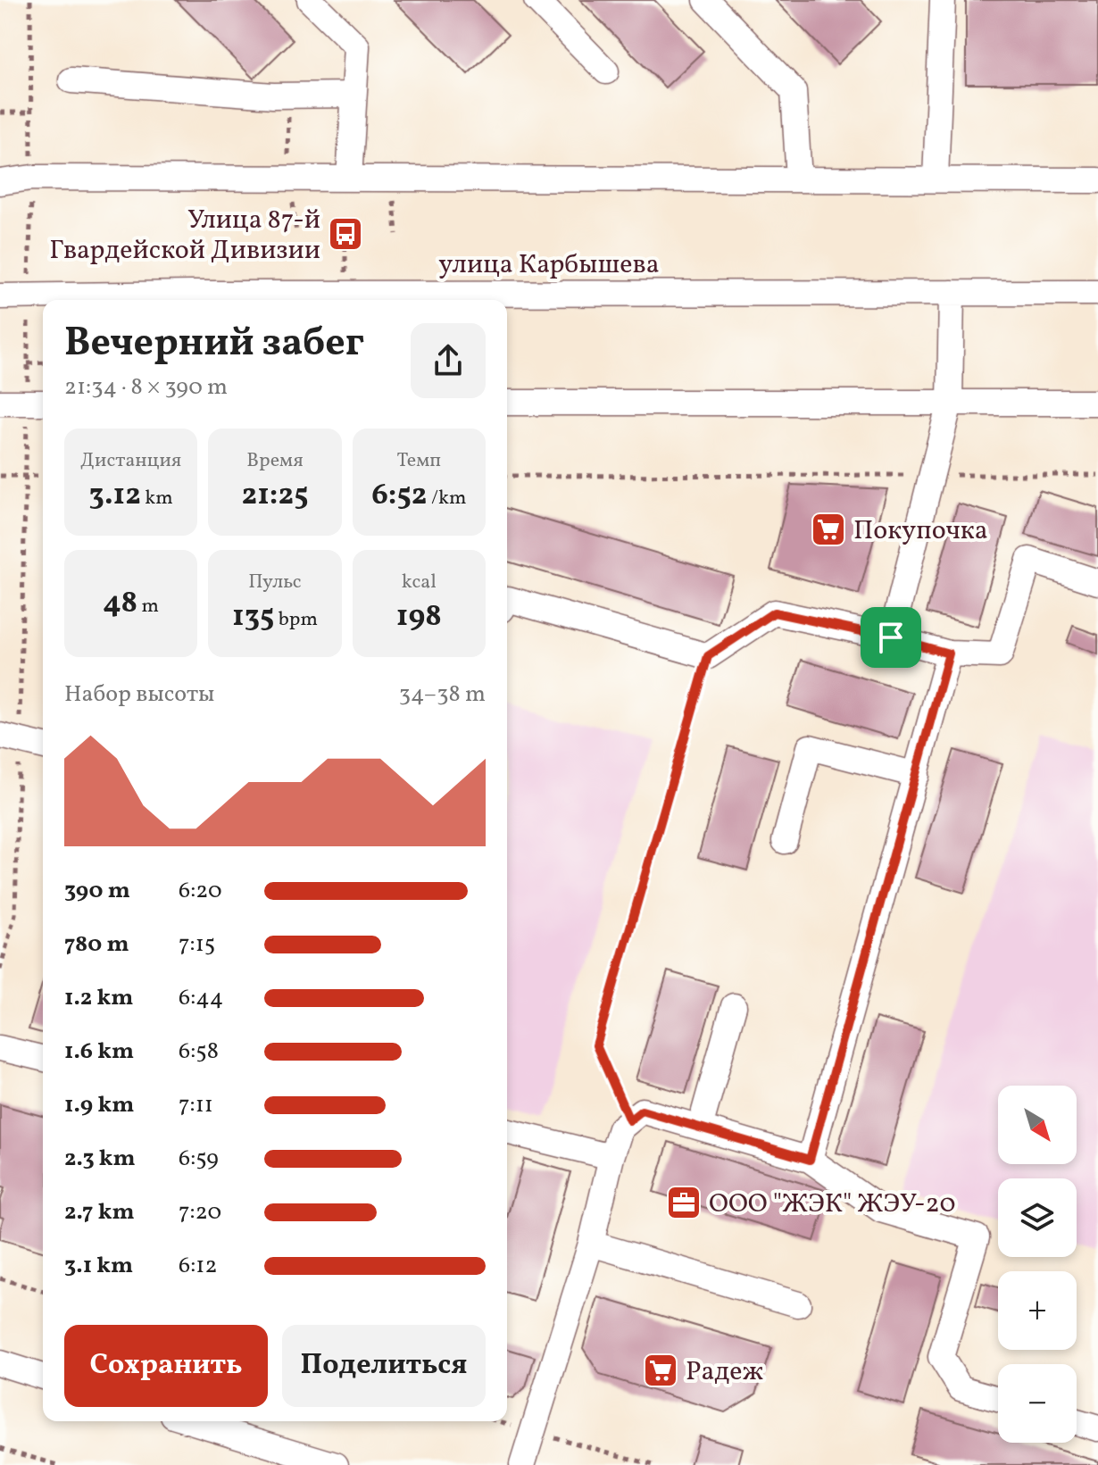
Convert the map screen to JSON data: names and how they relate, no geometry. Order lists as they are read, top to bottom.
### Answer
{
  "streets": {
    "street": ["улица Карбышева"]
  },
  "places": {
    "bus stop": ["Улица 87-й Гвардейской Дивизии"],
    "supermarket": ["Покупочка", "Радеж"],
    "office": ["ООО \"ЖЭК\" ЖЭУ-20"]
  },
  "north": "bottom right",
  "page": {
    "heading": ["Вечерний забег", "21:34 · 8 × 390 m"],
    "stats": [
      ["Дистанция", "3.12 km"],
      ["Время", "21:25"],
      ["Темп", "6:52 /km"],
      ["48 m"],
      ["Пульс", "135 bpm"],
      ["kcal", "198"]
    ],
    "chart": ["Набор высоты", "34–38 m"],
    "list": [
      {
        "name": "390 m",
        "note": "6:20"
      },
      {
        "name": "780 m",
        "note": "7:15"
      },
      {
        "name": "1.2 km",
        "note": "6:44"
      },
      {
        "name": "1.6 km",
        "note": "6:58"
      },
      {
        "name": "1.9 km",
        "note": "7:11"
      },
      {
        "name": "2.3 km",
        "note": "6:59"
      },
      {
        "name": "2.7 km",
        "note": "7:20"
      },
      {
        "name": "3.1 km",
        "note": "6:12"
      }
    ],
    "map_buttons": ["+", "−"],
    "buttons": ["Сохранить", "Поделиться"]
  }
}
